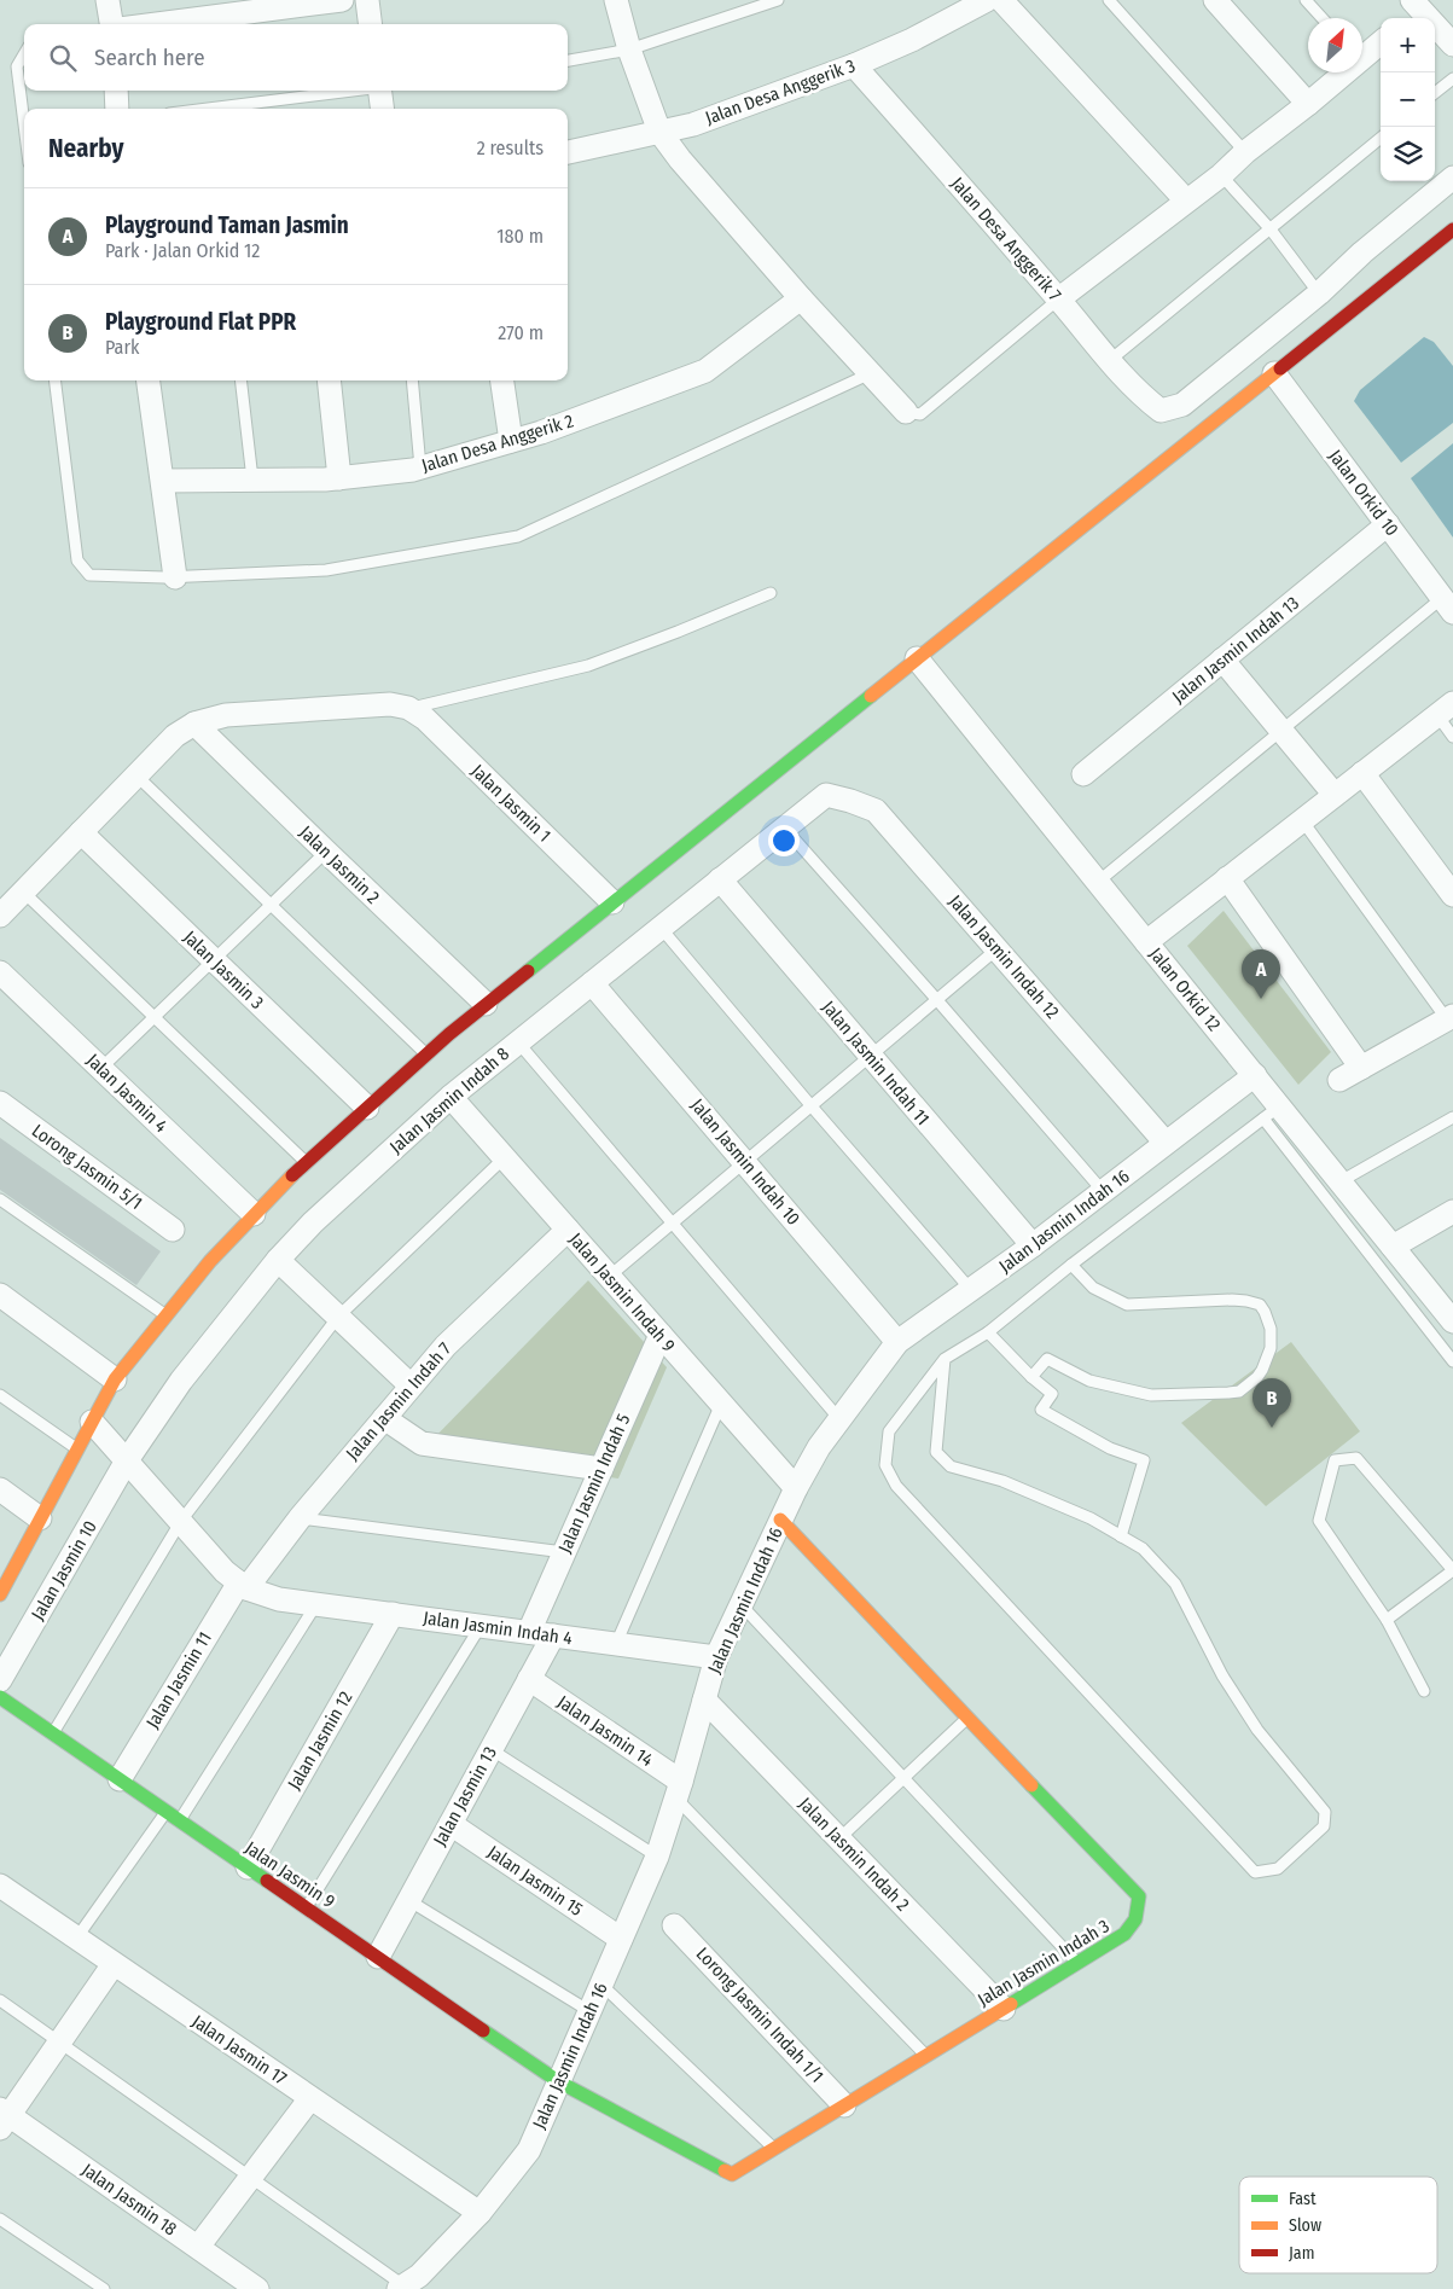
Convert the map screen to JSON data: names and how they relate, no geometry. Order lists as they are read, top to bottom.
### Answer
{
  "streets": {
    "street": [
      "Jalan Desa Anggerik 3",
      "Jalan Desa Anggerik 7",
      "Jalan Desa Anggerik 2",
      "Jalan Orkid 10",
      "Jalan Jasmin Indah 13",
      "Jalan Jasmin 1",
      "Jalan Jasmin 2",
      "Jalan Jasmin Indah 12",
      "Jalan Jasmin 3",
      "Jalan Orkid 12",
      "Jalan Jasmin Indah 11",
      "Jalan Jasmin 4",
      "Jalan Jasmin Indah 8",
      "Jalan Jasmin Indah 10",
      "Lorong Jasmin 5/1",
      "Jalan Jasmin Indah 16",
      "Jalan Jasmin Indah 9",
      "Jalan Jasmin Indah 7",
      "Jalan Jasmin Indah 5",
      "Jalan Jasmin 10",
      "Jalan Jasmin Indah 4",
      "Jalan Jasmin 11",
      "Jalan Jasmin 14",
      "Jalan Jasmin 12",
      "Jalan Jasmin 13",
      "Jalan Jasmin Indah 2",
      "Jalan Jasmin 9",
      "Jalan Jasmin 15",
      "Jalan Jasmin Indah 3",
      "Lorong Jasmin Indah 1/1",
      "Jalan Jasmin 17",
      "Jalan Jasmin 18"
    ]
  },
  "crossings": [
    ["Jalan Desa Anggerik 3", "Jalan Desa Anggerik 7"],
    ["Jalan Orkid 10", "Jalan Jasmin Indah 13"],
    ["Jalan Jasmin Indah 12", "Jalan Jasmin Indah 8"],
    ["Jalan Jasmin Indah 12", "Jalan Jasmin Indah 16"],
    ["Jalan Orkid 12", "Jalan Jasmin Indah 16"],
    ["Jalan Jasmin Indah 11", "Jalan Jasmin Indah 8"],
    ["Jalan Jasmin Indah 11", "Jalan Jasmin Indah 16"],
    ["Jalan Jasmin Indah 8", "Jalan Jasmin Indah 10"],
    ["Jalan Jasmin Indah 8", "Jalan Jasmin Indah 9"],
    ["Jalan Jasmin Indah 8", "Jalan Jasmin 10"],
    ["Jalan Jasmin Indah 10", "Jalan Jasmin Indah 16"],
    ["Jalan Jasmin Indah 16", "Jalan Jasmin Indah 9"],
    ["Jalan Jasmin Indah 16", "Jalan Jasmin Indah 4"],
    ["Jalan Jasmin Indah 16", "Jalan Jasmin 14"],
    ["Jalan Jasmin Indah 16", "Jalan Jasmin Indah 2"],
    ["Jalan Jasmin Indah 16", "Jalan Jasmin 9"],
    ["Jalan Jasmin Indah 16", "Jalan Jasmin 15"],
    ["Jalan Jasmin Indah 16", "Jalan Jasmin Indah 3"],
    ["Jalan Jasmin Indah 16", "Jalan Jasmin 17"],
    ["Jalan Jasmin Indah 9", "Jalan Jasmin Indah 7"],
    ["Jalan Jasmin Indah 9", "Jalan Jasmin Indah 5"],
    ["Jalan Jasmin Indah 7", "Jalan Jasmin Indah 4"],
    ["Jalan Jasmin Indah 7", "Jalan Jasmin 11"],
    ["Jalan Jasmin Indah 5", "Jalan Jasmin Indah 4"],
    ["Jalan Jasmin Indah 4", "Jalan Jasmin 11"],
    ["Jalan Jasmin Indah 4", "Jalan Jasmin 12"],
    ["Jalan Jasmin Indah 4", "Jalan Jasmin 13"],
    ["Jalan Jasmin 11", "Jalan Jasmin 9"],
    ["Jalan Jasmin 14", "Jalan Jasmin 13"],
    ["Jalan Jasmin 12", "Jalan Jasmin 9"],
    ["Jalan Jasmin 13", "Jalan Jasmin 9"],
    ["Jalan Jasmin 13", "Jalan Jasmin 15"],
    ["Jalan Jasmin Indah 2", "Jalan Jasmin Indah 3"],
    ["Jalan Jasmin 9", "Jalan Jasmin Indah 3"],
    ["Jalan Jasmin Indah 3", "Lorong Jasmin Indah 1/1"]
  ],
  "legend": ["Fast", "Slow", "Jam"],
  "north": "top right",
  "page": {
    "map_buttons": ["+", "−"],
    "search": "Search here",
    "heading": ["Nearby", "2 results"],
    "list": [
      {
        "mark": "A",
        "name": "Playground Taman Jasmin",
        "note": "Park · Jalan Orkid 12",
        "value": "180 m"
      },
      {
        "mark": "B",
        "name": "Playground Flat PPR",
        "note": "Park",
        "value": "270 m"
      }
    ],
    "pins": ["A", "B"]
  }
}
